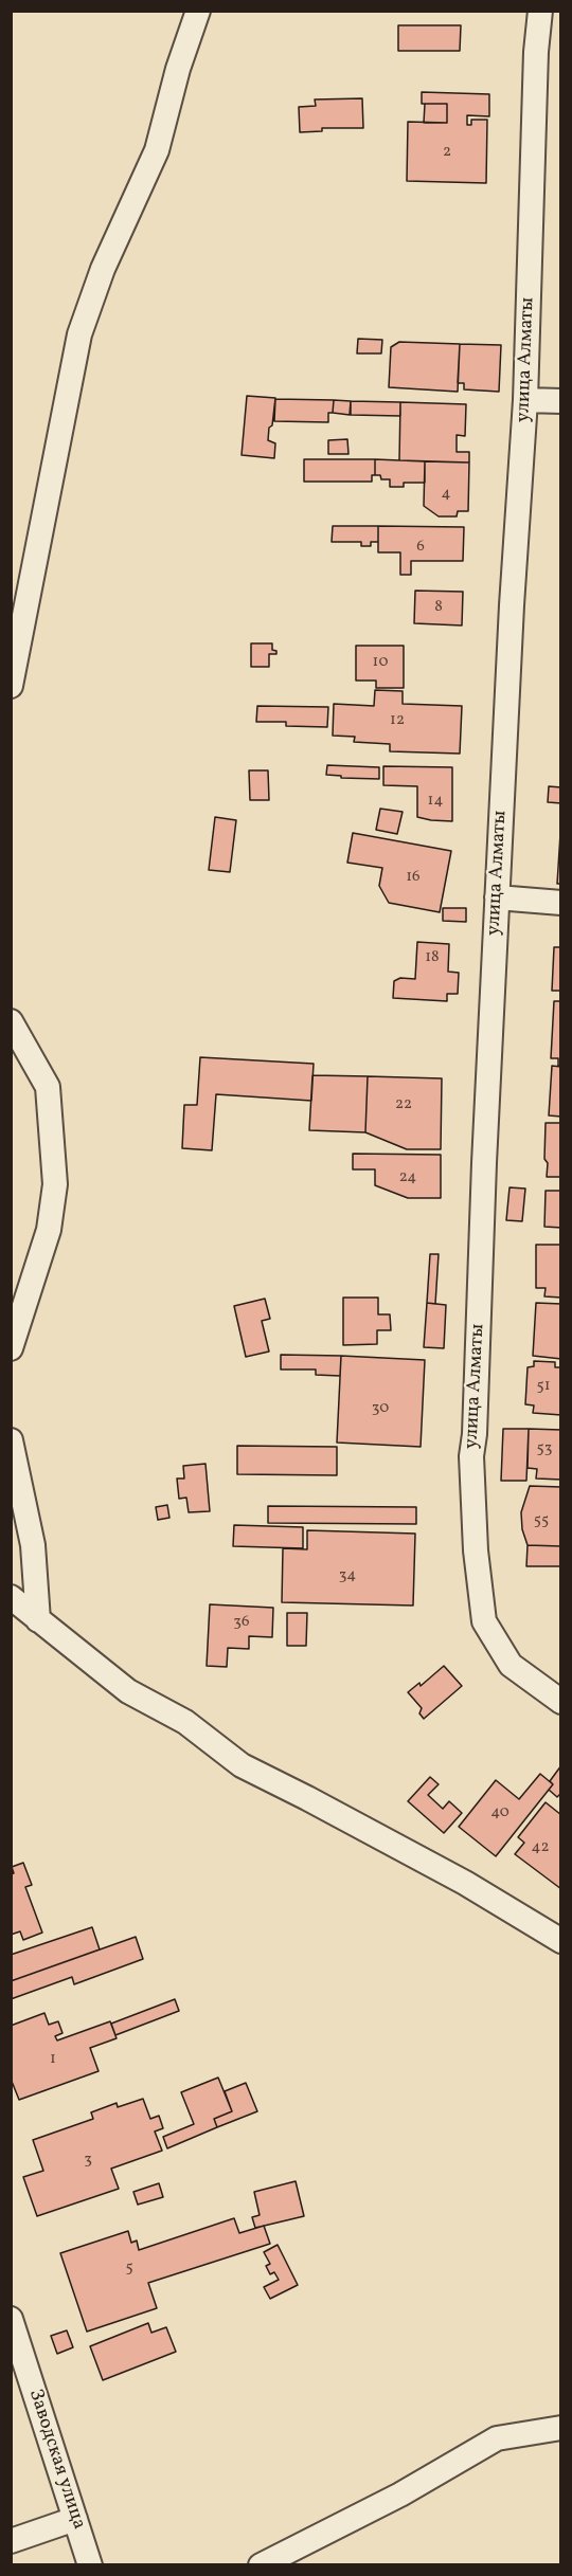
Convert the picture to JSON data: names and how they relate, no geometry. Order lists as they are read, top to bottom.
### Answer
{
  "streets": {
    "street": ["улица Алматы", "Заводская улица"]
  },
  "house_numbers": [
    "2",
    "4",
    "6",
    "8",
    "10",
    "12",
    "14",
    "16",
    "18",
    "22",
    "24",
    "51",
    "30",
    "53",
    "55",
    "34",
    "36",
    "40",
    "42",
    "1",
    "3",
    "5"
  ]
}
